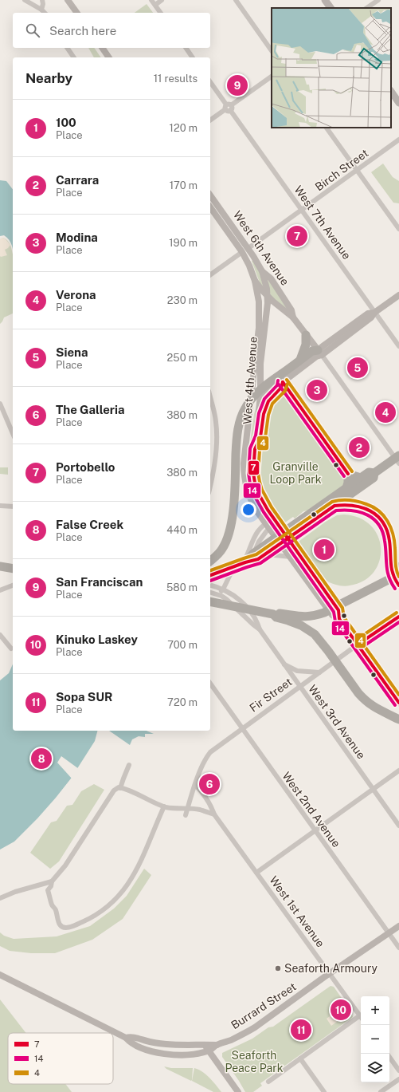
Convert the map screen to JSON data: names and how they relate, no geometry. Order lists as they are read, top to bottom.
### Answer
{
  "streets": {
    "main road": [
      "West 6th Avenue",
      "West 4th Avenue",
      "Fir Street",
      "Burrard Street"
    ],
    "street": [
      "Birch Street",
      "West 7th Avenue",
      "West 3rd Avenue",
      "West 2nd Avenue",
      "West 1st Avenue"
    ]
  },
  "crossings": [
    ["Birch Street", "West 7th Avenue"],
    ["Birch Street", "West 6th Avenue"],
    ["West 6th Avenue", "West 4th Avenue"],
    ["West 4th Avenue", "Fir Street"],
    ["Fir Street", "West 3rd Avenue"],
    ["Fir Street", "West 2nd Avenue"],
    ["Fir Street", "West 1st Avenue"],
    ["West 2nd Avenue", "Burrard Street"],
    ["West 1st Avenue", "Burrard Street"]
  ],
  "parks": ["Granville Loop Park", "Seaforth Peace Park"],
  "places": ["Seaforth Armoury"],
  "lines": ["transit line 4", "transit line 14", "transit line 7"],
  "legend": ["7", "14", "4"],
  "page": {
    "search": "Search here",
    "heading": ["Nearby", "11 results"],
    "pins": [
      "9",
      "7",
      "5",
      "3",
      "4",
      "2",
      "1",
      "8",
      "6",
      "10",
      "11"
    ],
    "list": [
      {
        "mark": "1",
        "name": "100",
        "note": "Place",
        "value": "120 m"
      },
      {
        "mark": "2",
        "name": "Carrara",
        "note": "Place",
        "value": "170 m"
      },
      {
        "mark": "3",
        "name": "Modina",
        "note": "Place",
        "value": "190 m"
      },
      {
        "mark": "4",
        "name": "Verona",
        "note": "Place",
        "value": "230 m"
      },
      {
        "mark": "5",
        "name": "Siena",
        "note": "Place",
        "value": "250 m"
      },
      {
        "mark": "6",
        "name": "The Galleria",
        "note": "Place",
        "value": "380 m"
      },
      {
        "mark": "7",
        "name": "Portobello",
        "note": "Place",
        "value": "380 m"
      },
      {
        "mark": "8",
        "name": "False Creek",
        "note": "Place",
        "value": "440 m"
      },
      {
        "mark": "9",
        "name": "San Franciscan",
        "note": "Place",
        "value": "580 m"
      },
      {
        "mark": "10",
        "name": "Kinuko Laskey",
        "note": "Place",
        "value": "700 m"
      },
      {
        "mark": "11",
        "name": "Sopa SUR",
        "note": "Place",
        "value": "720 m"
      }
    ],
    "map_buttons": ["+", "−"]
  }
}
